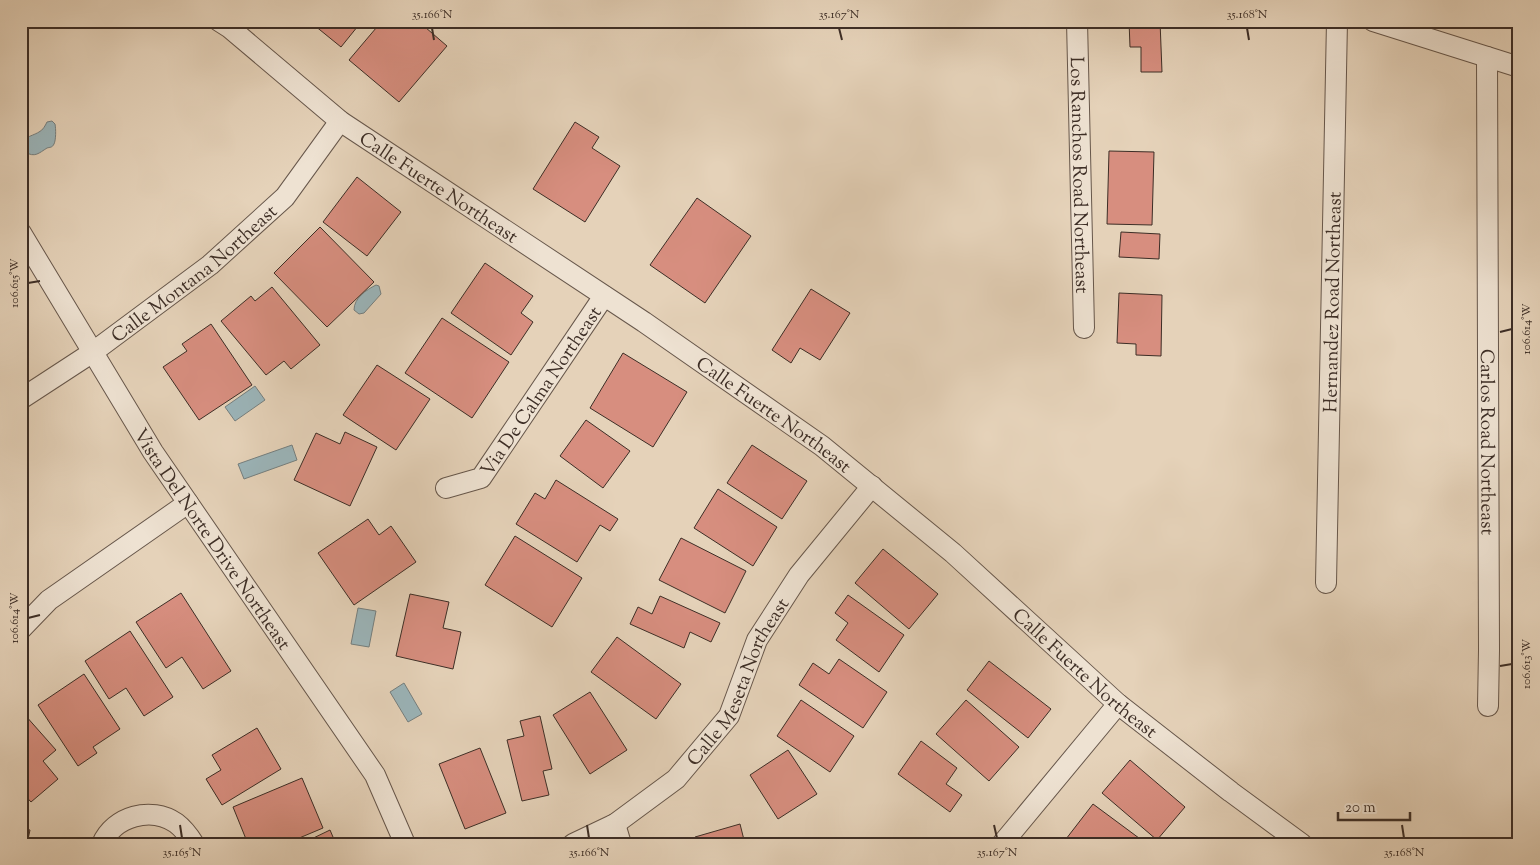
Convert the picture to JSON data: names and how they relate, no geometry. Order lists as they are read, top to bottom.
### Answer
{
  "streets": {
    "street": [
      "Los Ranchos Road Northeast",
      "Calle Fuerte Northeast",
      "Calle Montana Northeast",
      "Hernandez Road Northeast",
      "Via De Calma Northeast",
      "Carlos Road Northeast",
      "Vista Del Norte Drive Northeast",
      "Calle Meseta Northeast"
    ]
  },
  "crossings": [
    ["Calle Fuerte Northeast", "Calle Montana Northeast"],
    ["Calle Fuerte Northeast", "Via De Calma Northeast"],
    ["Calle Fuerte Northeast", "Calle Meseta Northeast"],
    ["Calle Montana Northeast", "Vista Del Norte Drive Northeast"]
  ],
  "scale_bar": "20 m",
  "coordinates": [
    "35.166°N",
    "35.167°N",
    "35.168°N",
    "106.615°W",
    "106.614°W",
    "106.613°W",
    "35.165°N"
  ]
}
